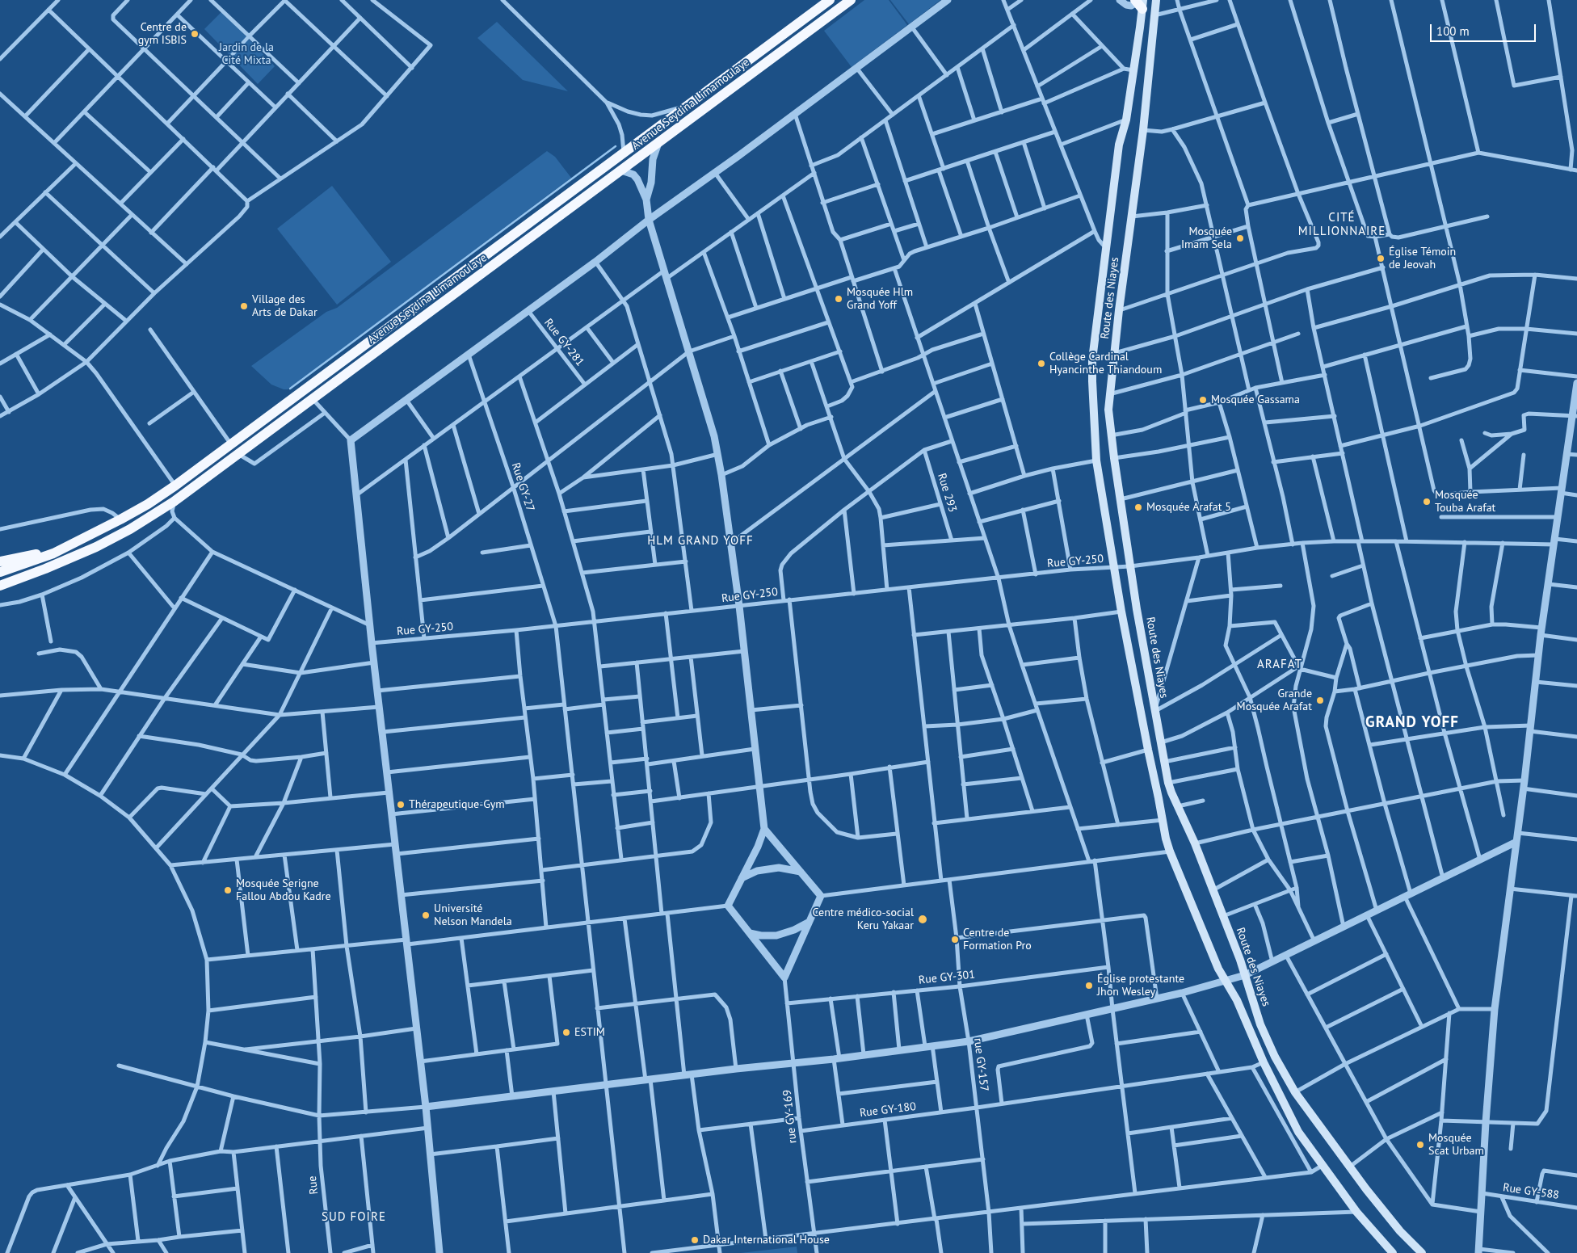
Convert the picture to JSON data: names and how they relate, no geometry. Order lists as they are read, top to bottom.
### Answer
{
  "streets": {
    "highway": ["Avenue Seydina Limamoulaye"],
    "main road": ["Route des Niayes"],
    "street": [
      "Rue GY-281",
      "Rue GY-27",
      "Rue 293",
      "Rue GY-250",
      "Rue GY-301",
      "rue GY-157",
      "Rue GY-180",
      "rue GY-169",
      "Rue",
      "Rue GY-588"
    ]
  },
  "crossings": [
    ["Route des Niayes", "Rue GY-250"],
    ["Route des Niayes", "Rue GY-180"],
    ["Rue GY-27", "Rue GY-250"],
    ["Rue GY-301", "rue GY-157"],
    ["Rue GY-301", "rue GY-169"],
    ["rue GY-157", "Rue GY-180"],
    ["Rue GY-180", "rue GY-169"]
  ],
  "districts": [
    "CITÉ MILLIONNAIRE",
    "HLM GRAND YOFF",
    "ARAFAT",
    "GRAND YOFF",
    "SUD FOIRE"
  ],
  "parks": ["Jardin de la Cité Mixta"],
  "places": [
    "Centre de gym ISBIS",
    "Mosquée Imam Sela",
    "Église Témoin de Jeovah",
    "Mosquée Hlm Grand Yoff",
    "Village des Arts de Dakar",
    "Collège Cardinal Hyancinthe Thiandoum",
    "Mosquée Gassama",
    "Mosquée Touba Arafat",
    "Mosquée Arafat 5",
    "Grande Mosquée Arafat",
    "Thérapeutique-Gym",
    "Mosquée Serigne Fallou Abdou Kadre",
    "Université Nelson Mandela",
    "Centre médico-social Keru Yakaar",
    "Centre de Formation Pro",
    "Église protestante Jhon Wesley",
    "ESTIM",
    "Mosquée Scat Urbam",
    "Dakar International House"
  ],
  "scale_bar": "100 m"
}
